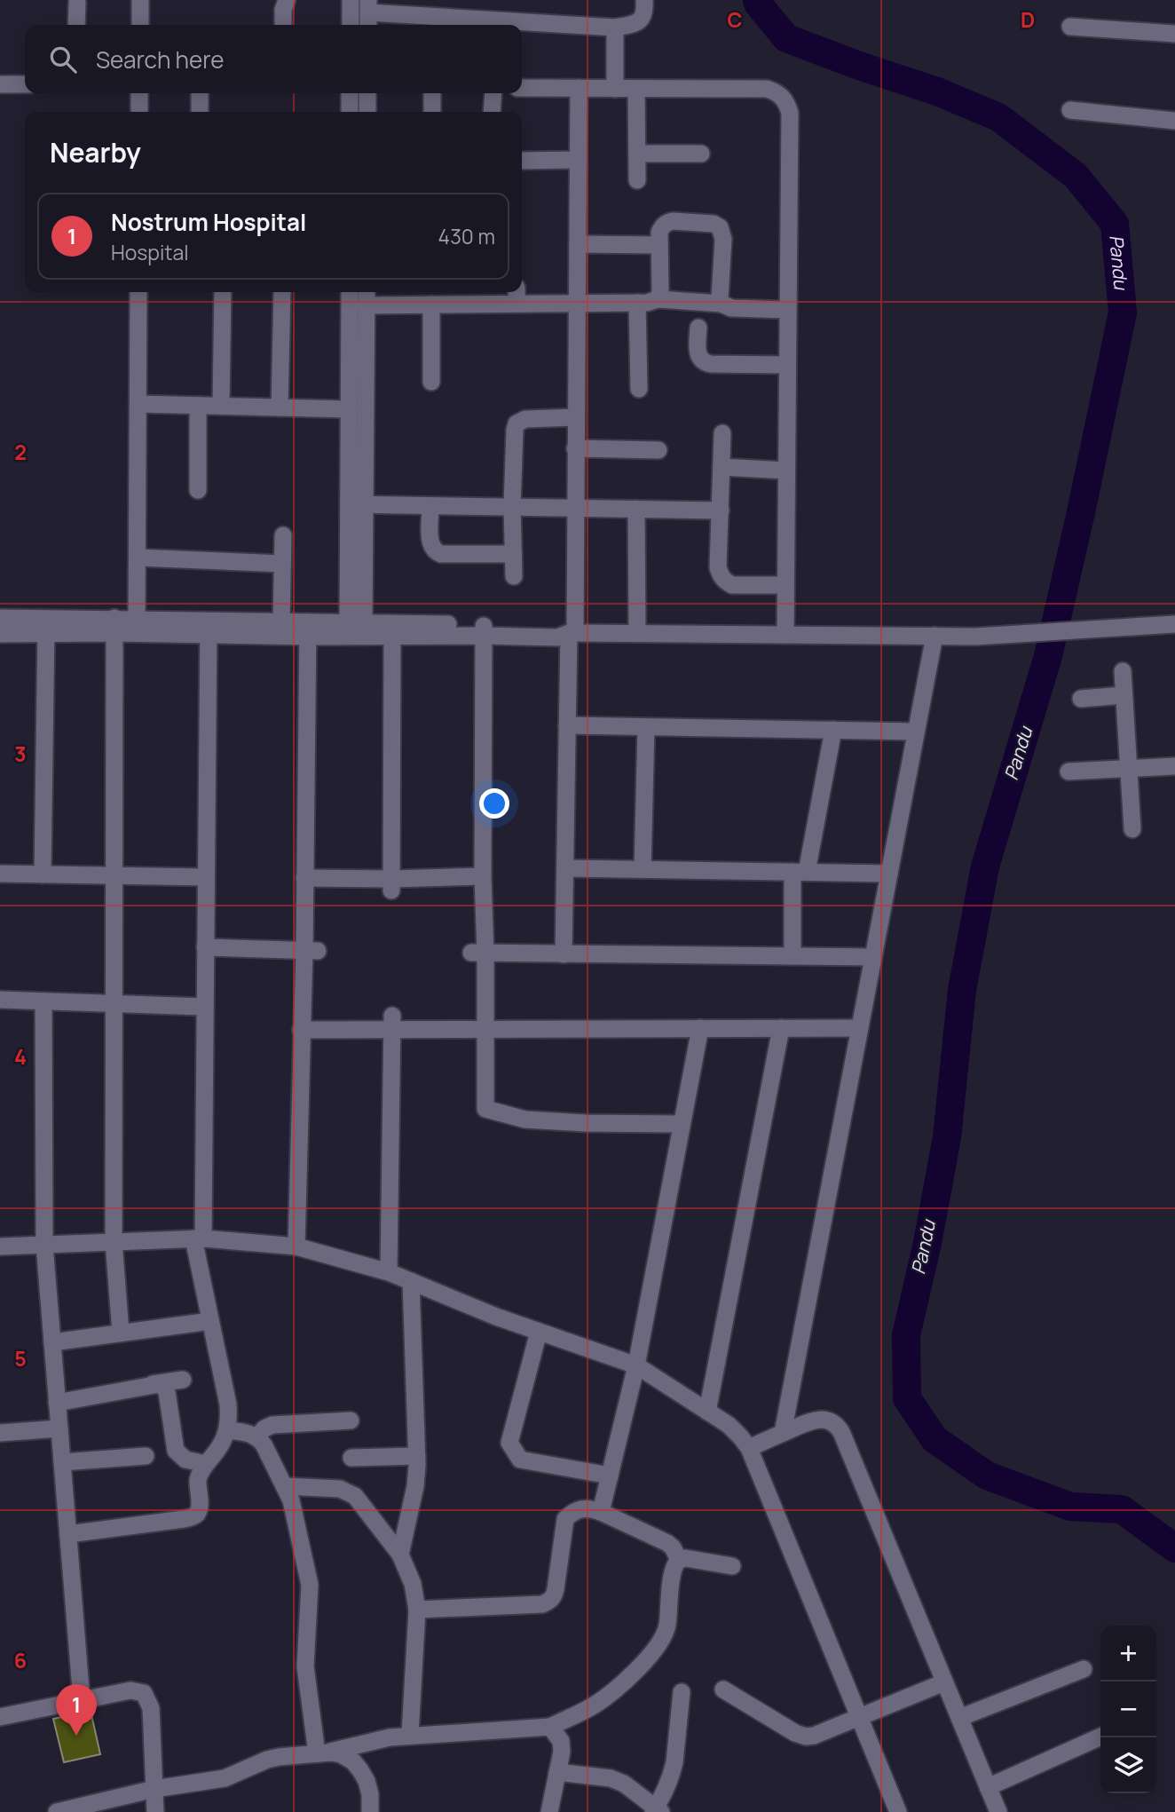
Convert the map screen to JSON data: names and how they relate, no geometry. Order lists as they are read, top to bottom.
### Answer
{
  "water": ["Pandu"],
  "page": {
    "search": "Search here",
    "heading": "Nearby",
    "list": [
      {
        "mark": "1",
        "name": "Nostrum Hospital",
        "note": "Hospital",
        "value": "430 m"
      }
    ],
    "map_buttons": ["+", "−"],
    "pins": "1"
  },
  "grid": {
    "columns": ["C", "D"],
    "rows": [
      "2",
      "3",
      "4",
      "5",
      "6"
    ]
  }
}
